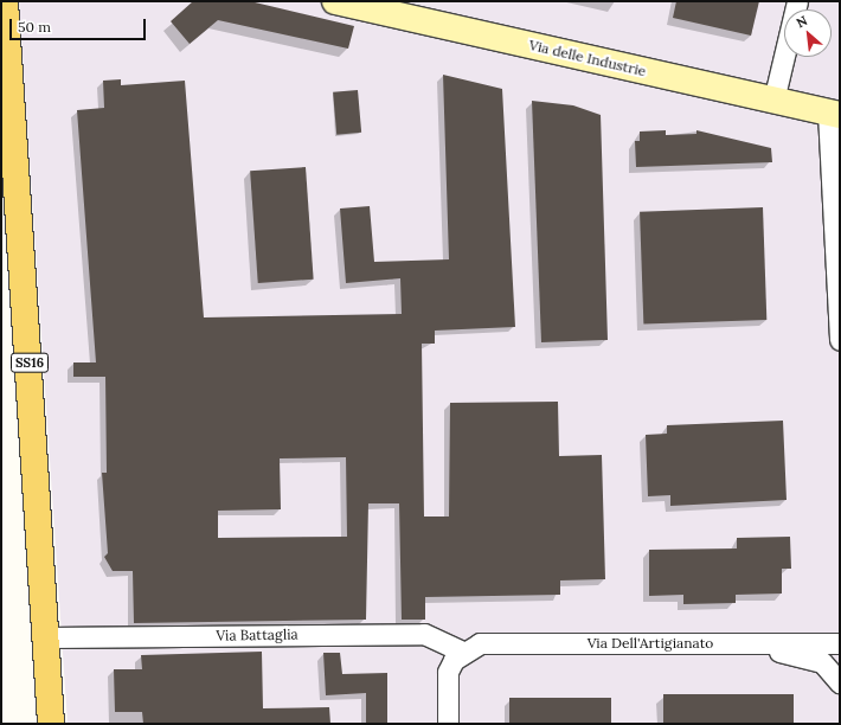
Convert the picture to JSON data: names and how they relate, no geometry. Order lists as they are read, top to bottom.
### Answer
{
  "streets": {
    "main road": ["SS16"],
    "street": ["Via delle Industrie", "Via Battaglia", "Via Dell'Artigianato"]
  },
  "crossings": [
    ["SS16", "Via Battaglia"],
    ["Via Battaglia", "Via Dell'Artigianato"]
  ],
  "scale_bar": "50 m",
  "north": "top left"
}
